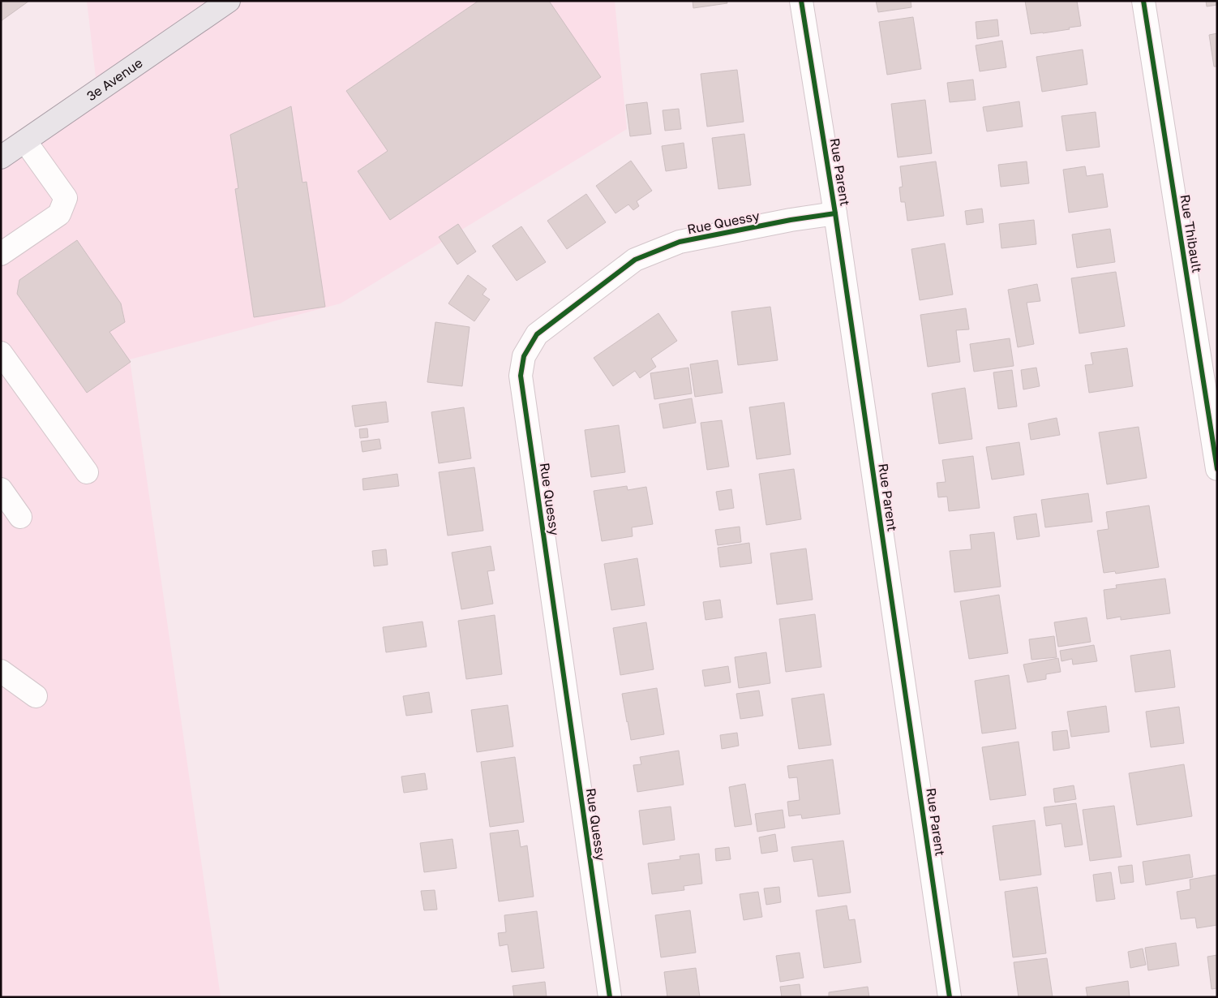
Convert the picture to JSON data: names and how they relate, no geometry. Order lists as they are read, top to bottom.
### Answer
{
  "streets": {
    "main road": ["3e Avenue"],
    "street": ["Rue Parent", "Rue Quessy", "Rue Thibault"]
  },
  "crossings": [
    ["Rue Parent", "Rue Quessy"]
  ]
}
